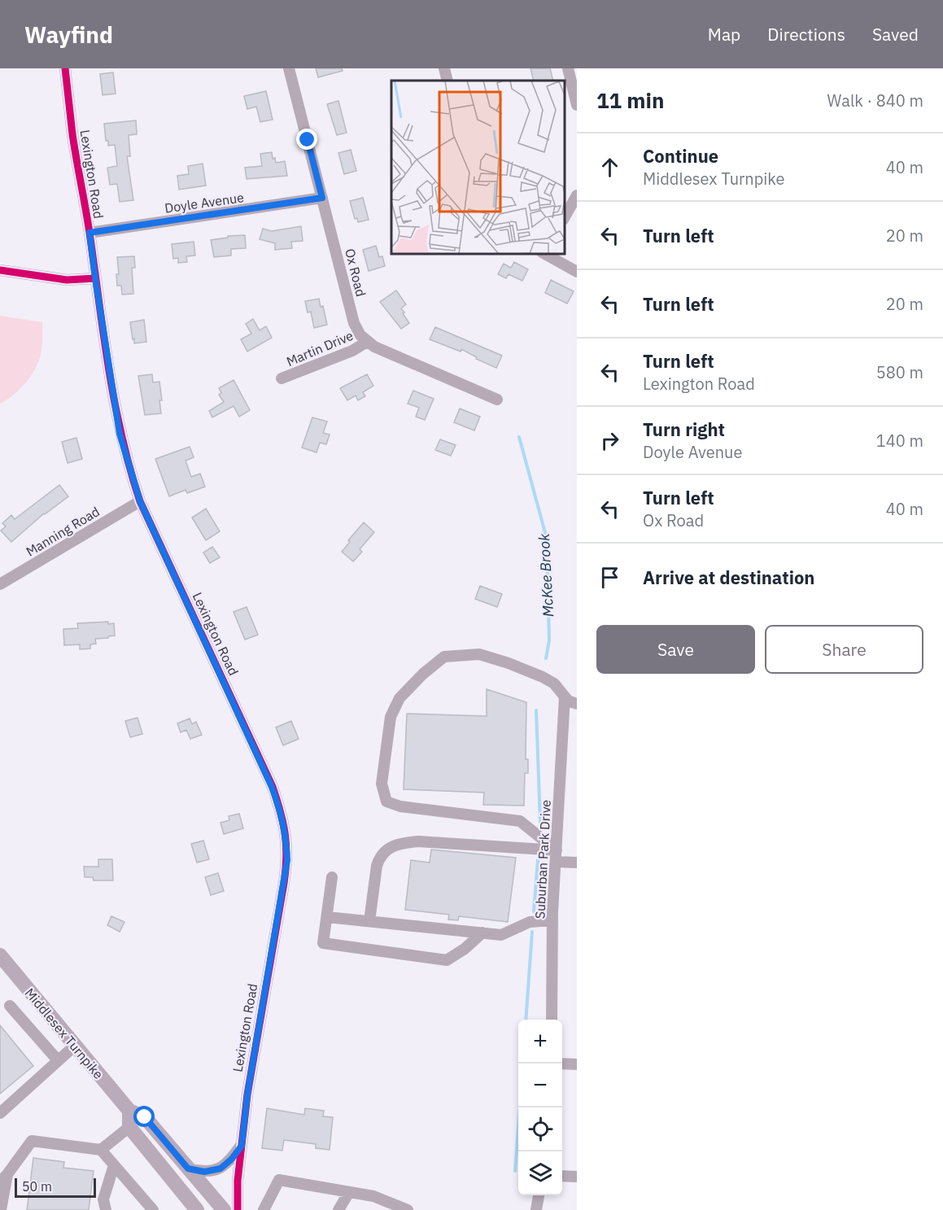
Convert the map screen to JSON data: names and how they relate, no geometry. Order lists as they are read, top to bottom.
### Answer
{
  "streets": {
    "main road": ["Middlesex Turnpike"],
    "street": [
      "Lexington Road",
      "Doyle Avenue",
      "Ox Road",
      "Martin Drive",
      "Manning Road",
      "Suburban Park Drive"
    ]
  },
  "crossings": [
    ["Lexington Road", "Doyle Avenue"],
    ["Lexington Road", "Manning Road"],
    ["Doyle Avenue", "Ox Road"],
    ["Ox Road", "Martin Drive"]
  ],
  "water": ["McKee Brook"],
  "scale_bar": "50 m",
  "page": {
    "header": "Wayfind",
    "nav": ["Map", "Directions", "Saved"],
    "heading": ["11 min", "Walk · 840 m"],
    "list": [
      ["Continue", "Middlesex Turnpike", "40 m"],
      ["Turn left", "20 m"],
      ["Turn left", "20 m"],
      ["Turn left", "Lexington Road", "580 m"],
      ["Turn right", "Doyle Avenue", "140 m"],
      ["Turn left", "Ox Road", "40 m"],
      "Arrive at destination"
    ],
    "buttons": ["Save", "Share"],
    "map_buttons": ["+", "−"],
    "scale": "50 m"
  }
}
